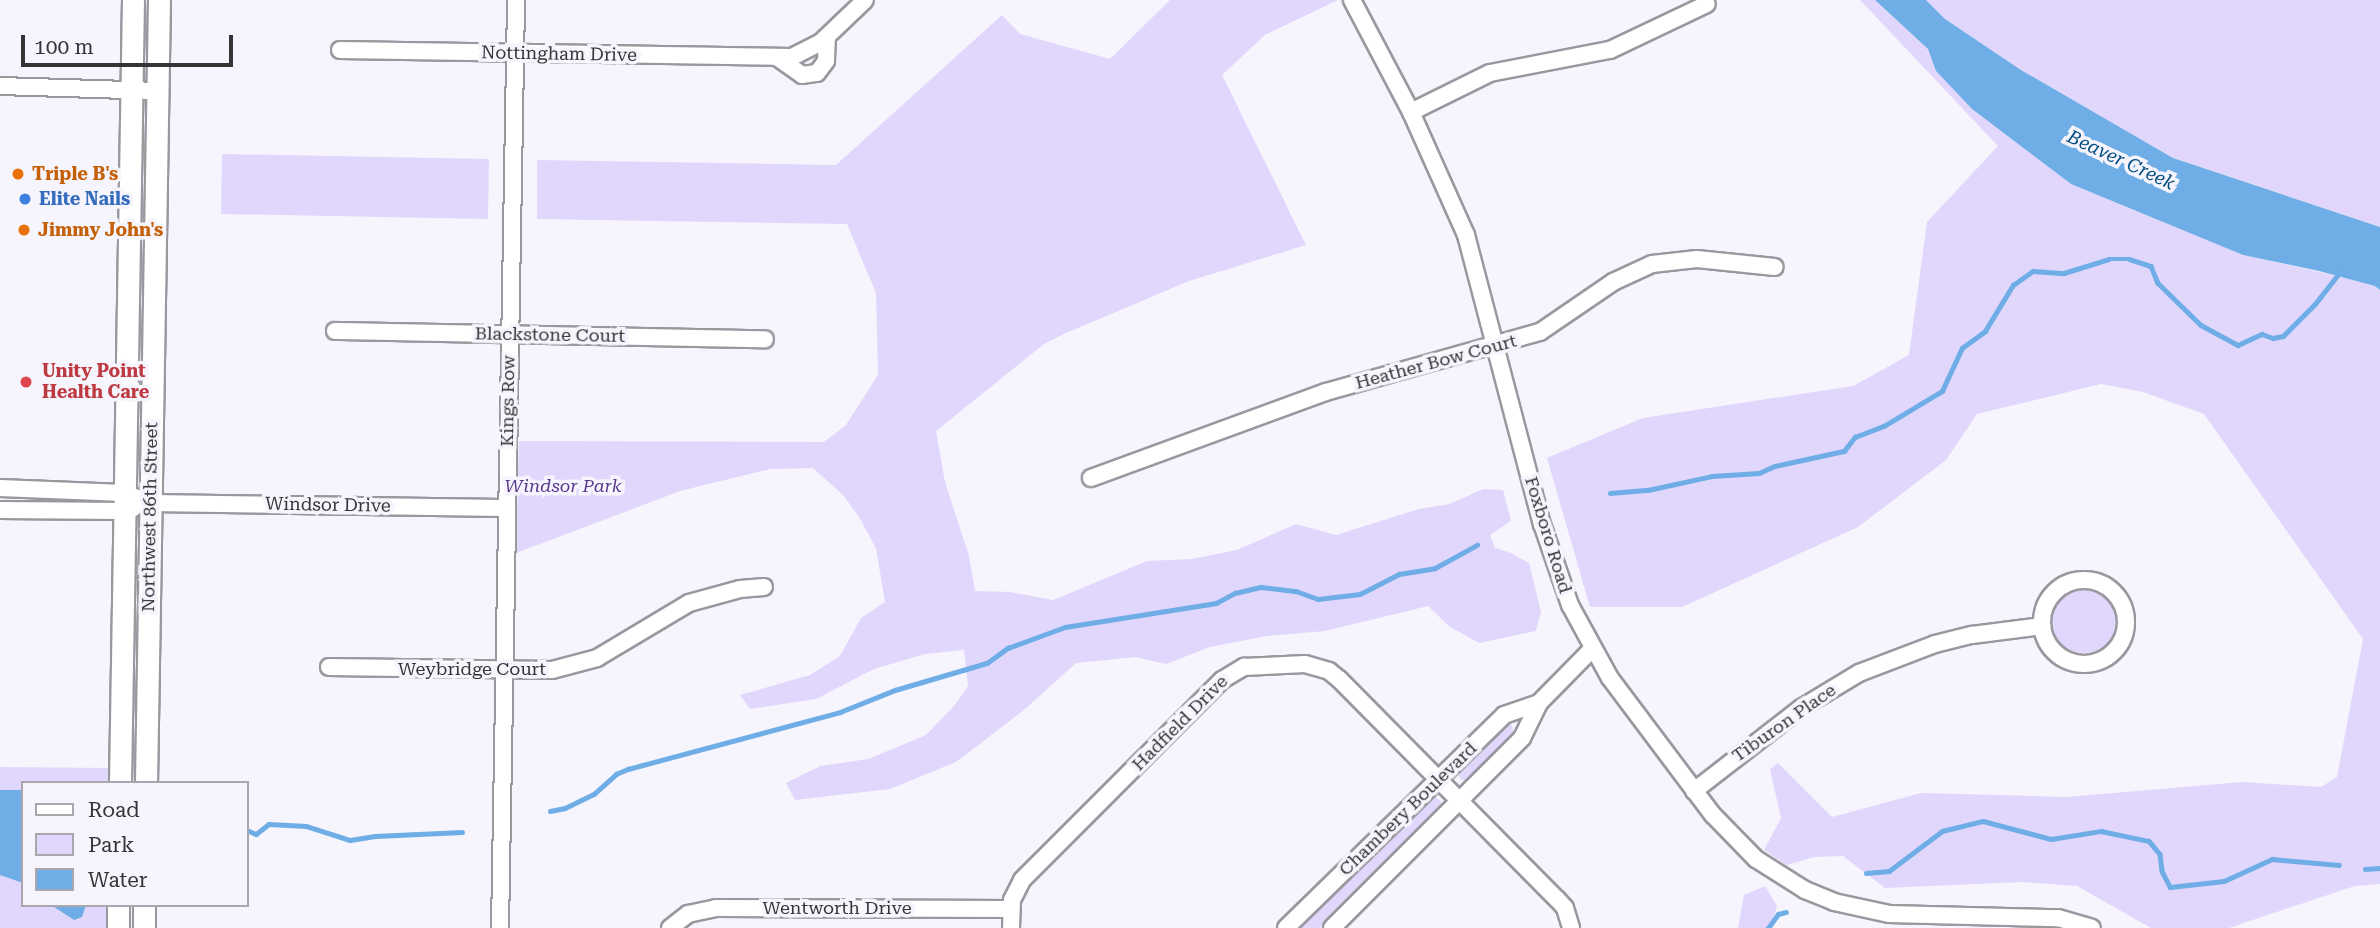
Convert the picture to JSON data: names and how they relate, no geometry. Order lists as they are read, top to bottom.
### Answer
{
  "streets": {
    "main road": ["Northwest 86th Street"],
    "street": [
      "Nottingham Drive",
      "Blackstone Court",
      "Heather Bow Court",
      "Kings Row",
      "Windsor Drive",
      "Foxboro Road",
      "Weybridge Court",
      "Hadfield Drive",
      "Tiburon Place",
      "Chambery Boulevard",
      "Wentworth Drive"
    ]
  },
  "crossings": [
    ["Nottingham Drive", "Kings Row"],
    ["Blackstone Court", "Kings Row"],
    ["Heather Bow Court", "Foxboro Road"],
    ["Kings Row", "Windsor Drive"],
    ["Kings Row", "Weybridge Court"],
    ["Windsor Drive", "Northwest 86th Street"],
    ["Foxboro Road", "Tiburon Place"],
    ["Foxboro Road", "Chambery Boulevard"],
    ["Hadfield Drive", "Chambery Boulevard"],
    ["Hadfield Drive", "Wentworth Drive"]
  ],
  "water": ["Beaver Creek"],
  "parks": ["Windsor Park"],
  "places": [
    "Triple B's",
    "Elite Nails",
    "Jimmy John's",
    "Unity Point Health Care"
  ],
  "legend": ["Road", "Park", "Water"],
  "scale_bar": "100 m"
}
